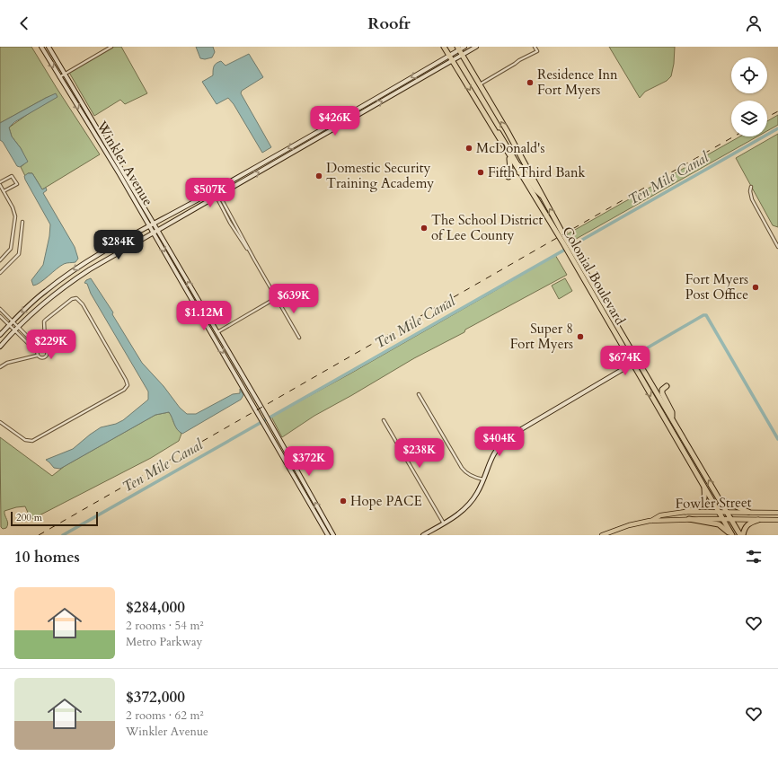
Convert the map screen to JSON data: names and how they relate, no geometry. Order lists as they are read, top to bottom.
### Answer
{
  "streets": {
    "highway": ["Colonial Boulevard"],
    "main road": ["Fowler Street"],
    "street": ["Winkler Avenue"]
  },
  "crossings": [
    ["Colonial Boulevard", "Fowler Street"]
  ],
  "water": ["Ten Mile Canal"],
  "places": [
    "Residence Inn Fort Myers",
    "McDonald's",
    "Fifth Third Bank",
    "Domestic Security Training Academy",
    "The School District of Lee County",
    "Fort Myers Post Office",
    "Super 8 Fort Myers",
    "Hope PACE"
  ],
  "scale_bar": "200 m",
  "page": {
    "header": "Roofr",
    "price": [
      "$426K",
      "$507K",
      "$284K",
      "$639K",
      "$1.12M",
      "$229K",
      "$674K",
      "$404K",
      "$238K",
      "$372K"
    ],
    "scale": "200 m",
    "heading": "10 homes",
    "list": [
      {
        "name": "$284,000",
        "note": "2 rooms · 54 m² · Metro Parkway"
      },
      {
        "name": "$372,000",
        "note": "2 rooms · 62 m² · Winkler Avenue"
      }
    ]
  }
}
